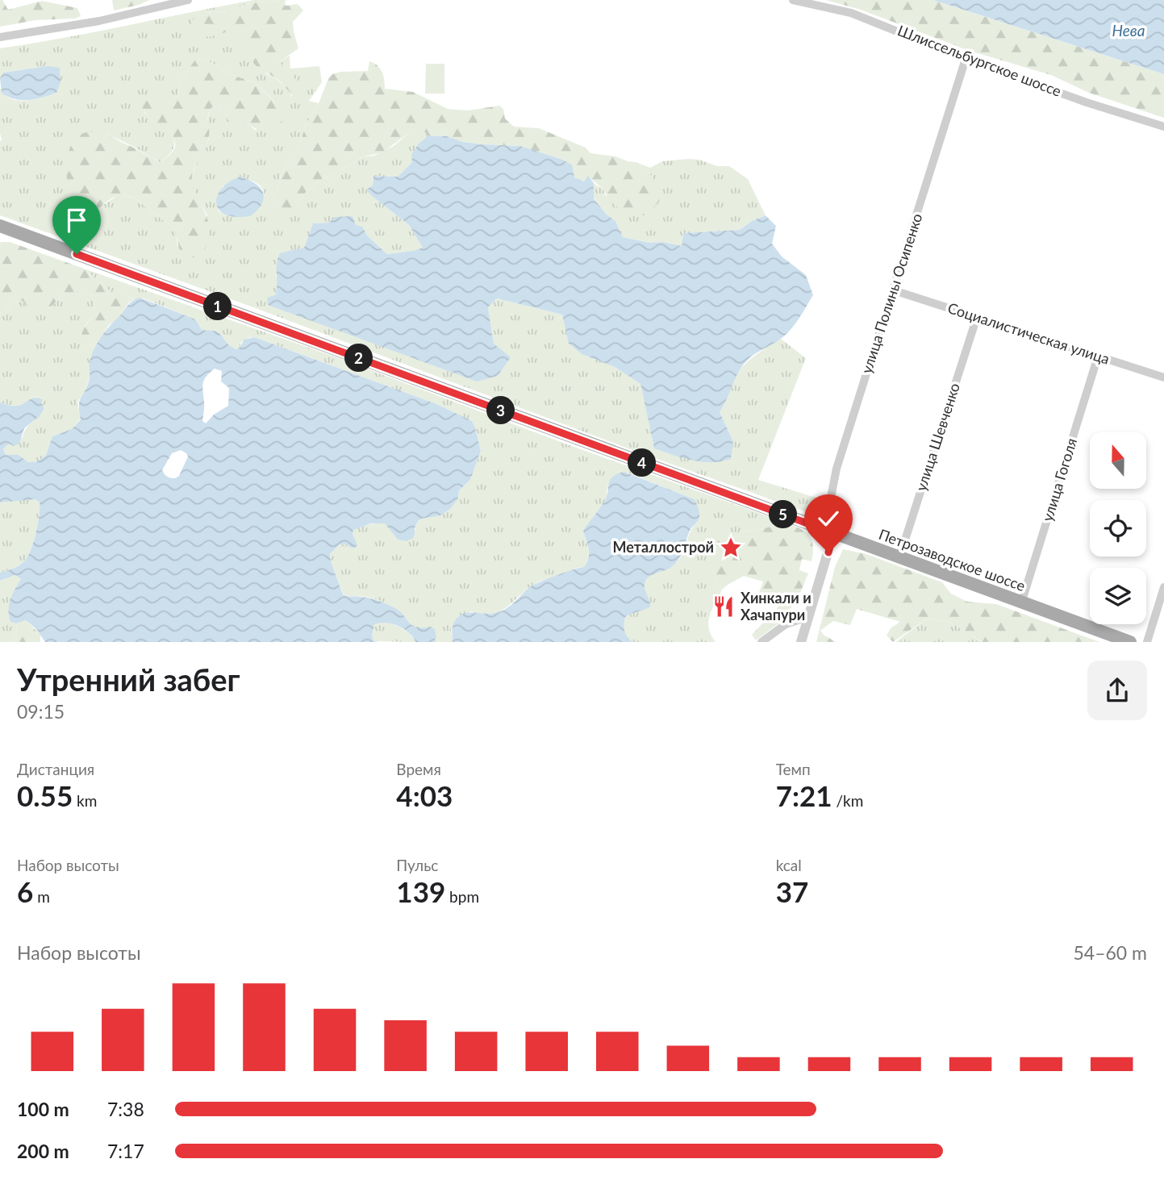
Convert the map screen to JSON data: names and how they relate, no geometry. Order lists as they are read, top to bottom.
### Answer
{
  "streets": {
    "main road": ["Петрозаводское шоссе"],
    "street": [
      "Шлиссельбургское шоссе",
      "улица Полины Осипенко",
      "Социалистическая улица",
      "улица Шевченко",
      "улица Гоголя"
    ]
  },
  "crossings": [
    ["Шлиссельбургское шоссе", "улица Полины Осипенко"],
    ["улица Полины Осипенко", "Социалистическая улица"],
    ["улица Полины Осипенко", "Петрозаводское шоссе"],
    ["Социалистическая улица", "улица Шевченко"],
    ["Социалистическая улица", "улица Гоголя"],
    ["улица Шевченко", "Петрозаводское шоссе"],
    ["улица Гоголя", "Петрозаводское шоссе"]
  ],
  "water": ["Нева"],
  "places": {
    "place": ["Металлострой"],
    "restaurant": ["Хинкали и Хачапури"]
  },
  "north": "top",
  "page": {
    "pins": [
      "1",
      "2",
      "3",
      "4",
      "5"
    ],
    "heading": ["Утренний забег", "09:15"],
    "stats": [
      ["Дистанция", "0.55 km"],
      ["Время", "4:03"],
      ["Темп", "7:21 /km"],
      ["Набор высоты", "6 m"],
      ["Пульс", "139 bpm"],
      ["kcal", "37"]
    ],
    "chart": ["Набор высоты", "54–60 m"],
    "list": [
      {
        "name": "100 m",
        "note": "7:38"
      },
      {
        "name": "200 m",
        "note": "7:17"
      }
    ]
  }
}
